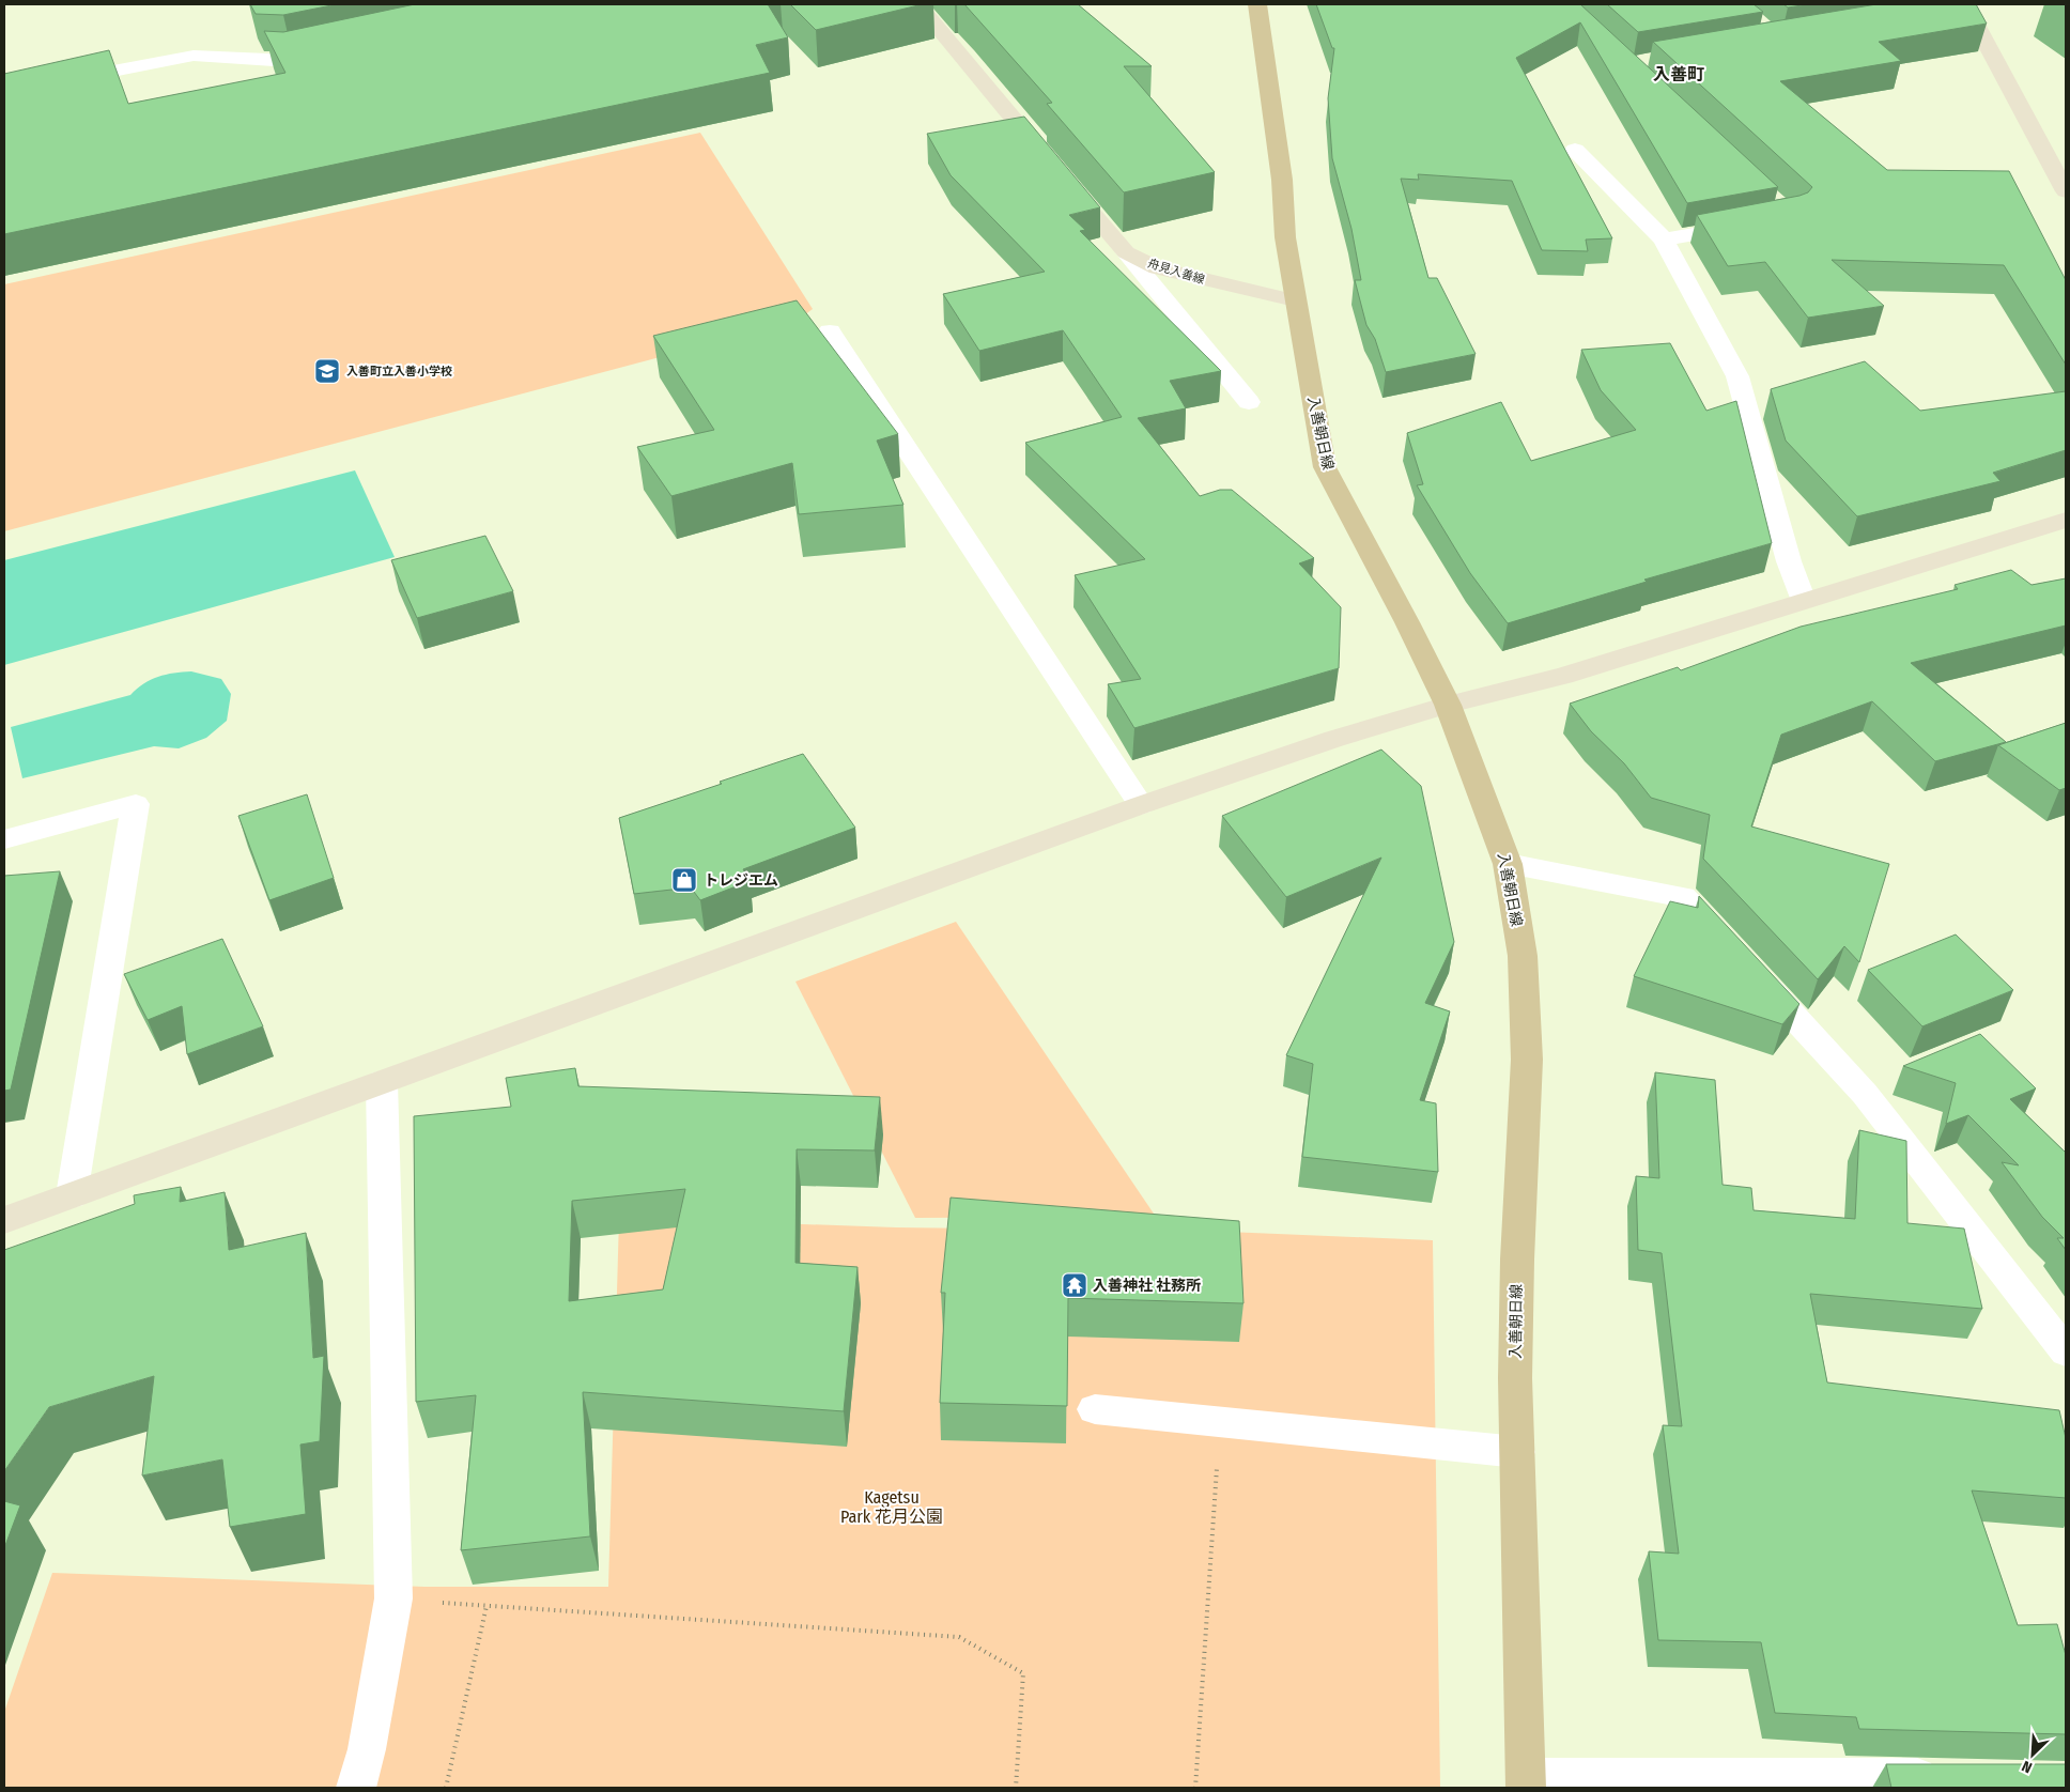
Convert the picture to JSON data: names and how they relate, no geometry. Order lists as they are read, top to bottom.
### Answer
{
  "streets": {
    "main road": ["入善朝日線"],
    "street": ["舟見入善線"]
  },
  "crossings": [
    ["舟見入善線", "入善朝日線"]
  ],
  "districts": ["入善町"],
  "parks": ["Kagetsu Park 花月公園"],
  "places": {
    "school or university": ["入善町立入善小学校"],
    "shop": ["トレジエム"],
    "temple": ["入善神社 社務所"]
  },
  "north": "bottom left"
}
